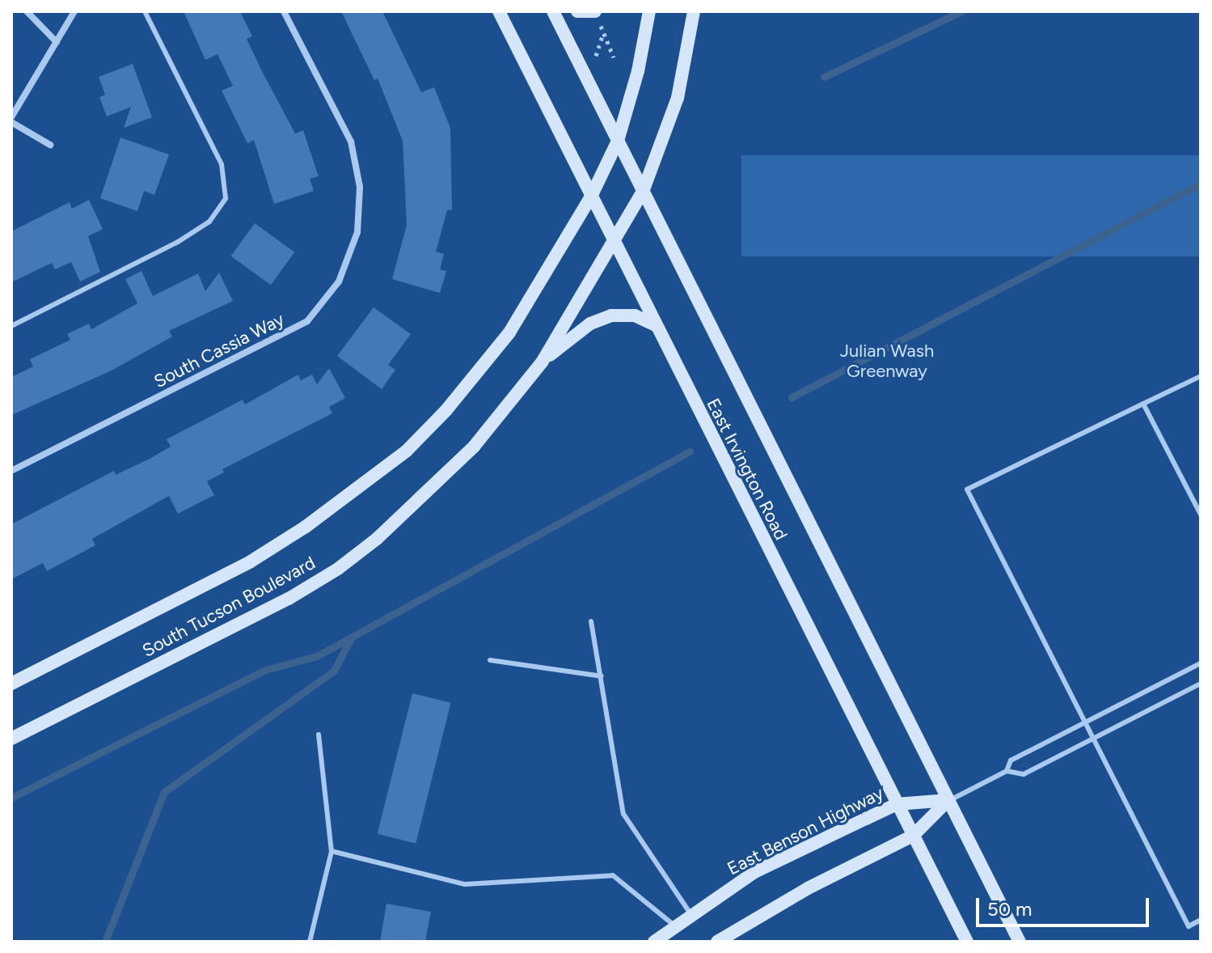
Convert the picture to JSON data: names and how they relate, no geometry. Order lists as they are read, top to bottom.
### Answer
{
  "streets": {
    "main road": ["East Irvington Road", "South Tucson Boulevard", "East Benson Highway"],
    "street": ["South Cassia Way"]
  },
  "crossings": [
    ["East Irvington Road", "South Tucson Boulevard"],
    ["East Irvington Road", "East Benson Highway"]
  ],
  "parks": ["Julian Wash Greenway"],
  "scale_bar": "50 m"
}
